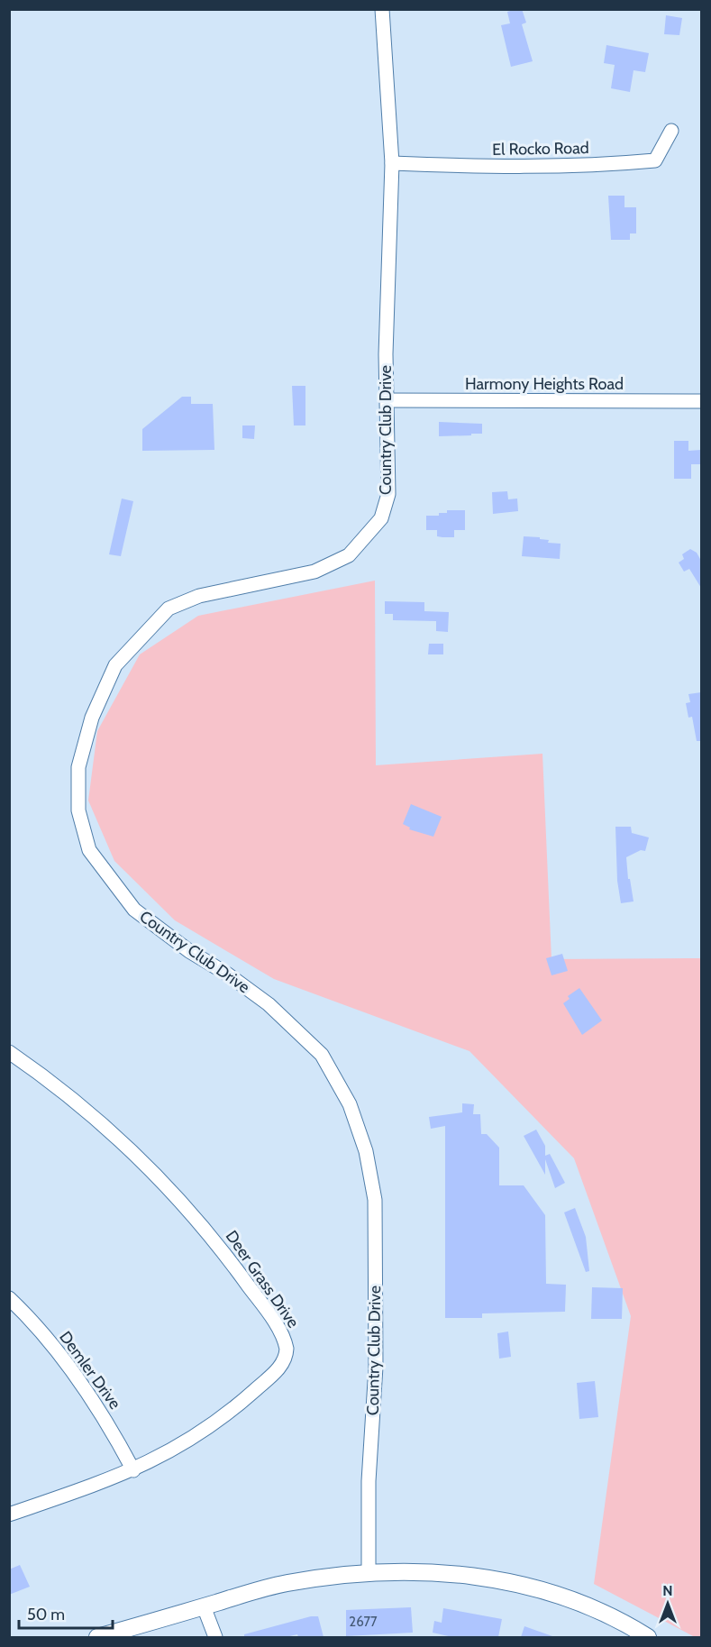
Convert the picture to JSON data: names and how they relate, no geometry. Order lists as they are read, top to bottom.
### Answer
{
  "streets": {
    "street": [
      "El Rocko Road",
      "Harmony Heights Road",
      "Country Club Drive",
      "Deer Grass Drive",
      "Demler Drive"
    ]
  },
  "crossings": [
    ["El Rocko Road", "Country Club Drive"],
    ["Harmony Heights Road", "Country Club Drive"],
    ["Deer Grass Drive", "Demler Drive"]
  ],
  "house_numbers": ["2677"],
  "scale_bar": "50 m",
  "north": "top"
}
